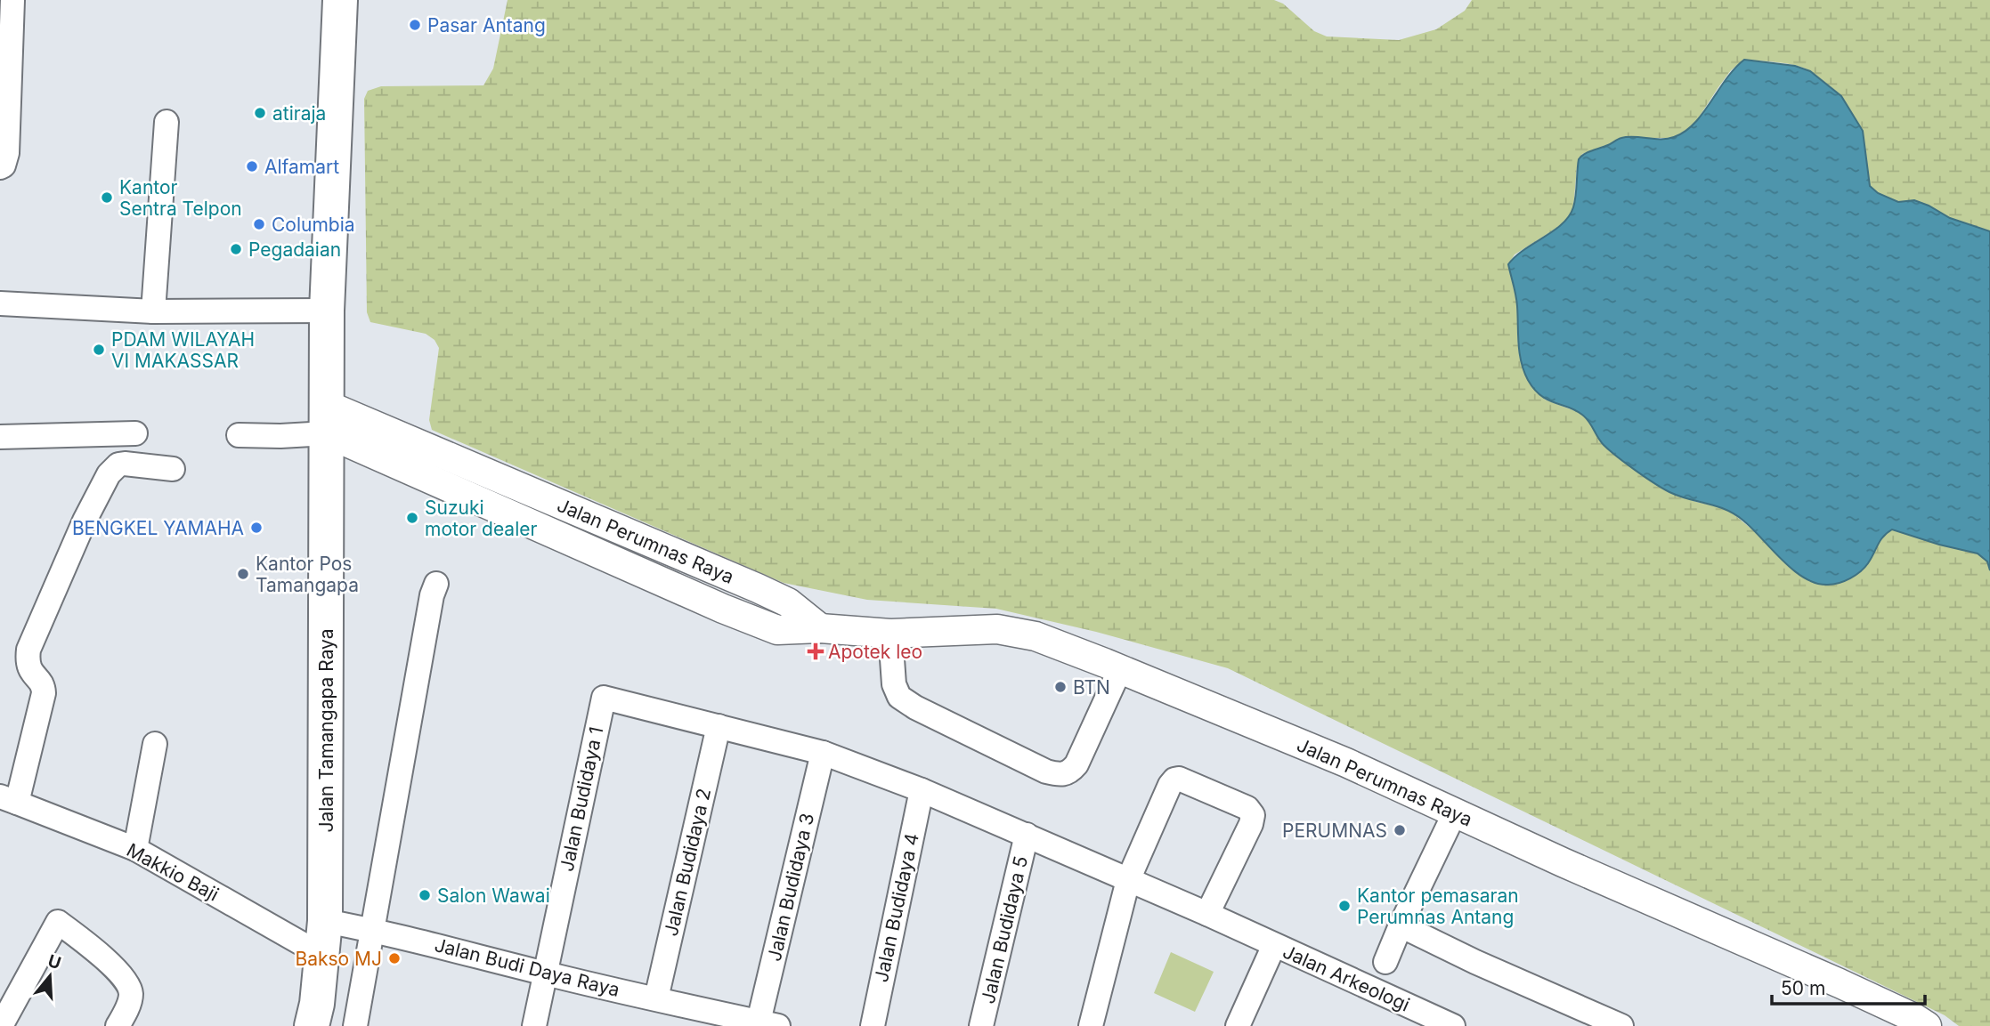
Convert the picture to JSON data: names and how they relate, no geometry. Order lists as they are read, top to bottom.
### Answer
{
  "streets": {
    "main road": ["Jalan Tamangapa Raya"],
    "street": [
      "Jalan Perumnas Raya",
      "Jalan Budidaya 1",
      "Jalan Budidaya 2",
      "Makkio Baji",
      "Jalan Budidaya 3",
      "Jalan Budidaya 4",
      "Jalan Budidaya 5",
      "Jalan Budi Daya Raya",
      "Jalan Arkeologi"
    ]
  },
  "crossings": [
    ["Jalan Perumnas Raya", "Jalan Tamangapa Raya"],
    ["Jalan Tamangapa Raya", "Makkio Baji"],
    ["Jalan Tamangapa Raya", "Jalan Budi Daya Raya"],
    ["Jalan Budidaya 1", "Jalan Budi Daya Raya"],
    ["Jalan Budidaya 1", "Jalan Arkeologi"],
    ["Jalan Budidaya 2", "Jalan Budi Daya Raya"],
    ["Jalan Budidaya 2", "Jalan Arkeologi"],
    ["Jalan Budidaya 3", "Jalan Budi Daya Raya"],
    ["Jalan Budidaya 3", "Jalan Arkeologi"],
    ["Jalan Budidaya 4", "Jalan Arkeologi"],
    ["Jalan Budidaya 5", "Jalan Arkeologi"]
  ],
  "places": {
    "other": [
      "Pasar Antang",
      "atiraja",
      "Alfamart",
      "Kantor Sentra Telpon",
      "Columbia",
      "Pegadaian",
      "PDAM WILAYAH VI MAKASSAR",
      "Suzuki motor dealer",
      "BENGKEL YAMAHA",
      "Kantor Pos Tamangapa",
      "BTN",
      "PERUMNAS",
      "Salon Wawai",
      "Kantor pemasaran Perumnas Antang",
      "Bakso MJ"
    ],
    "health": ["Apotek leo"]
  },
  "scale_bar": "50 m",
  "north": "top"
}
